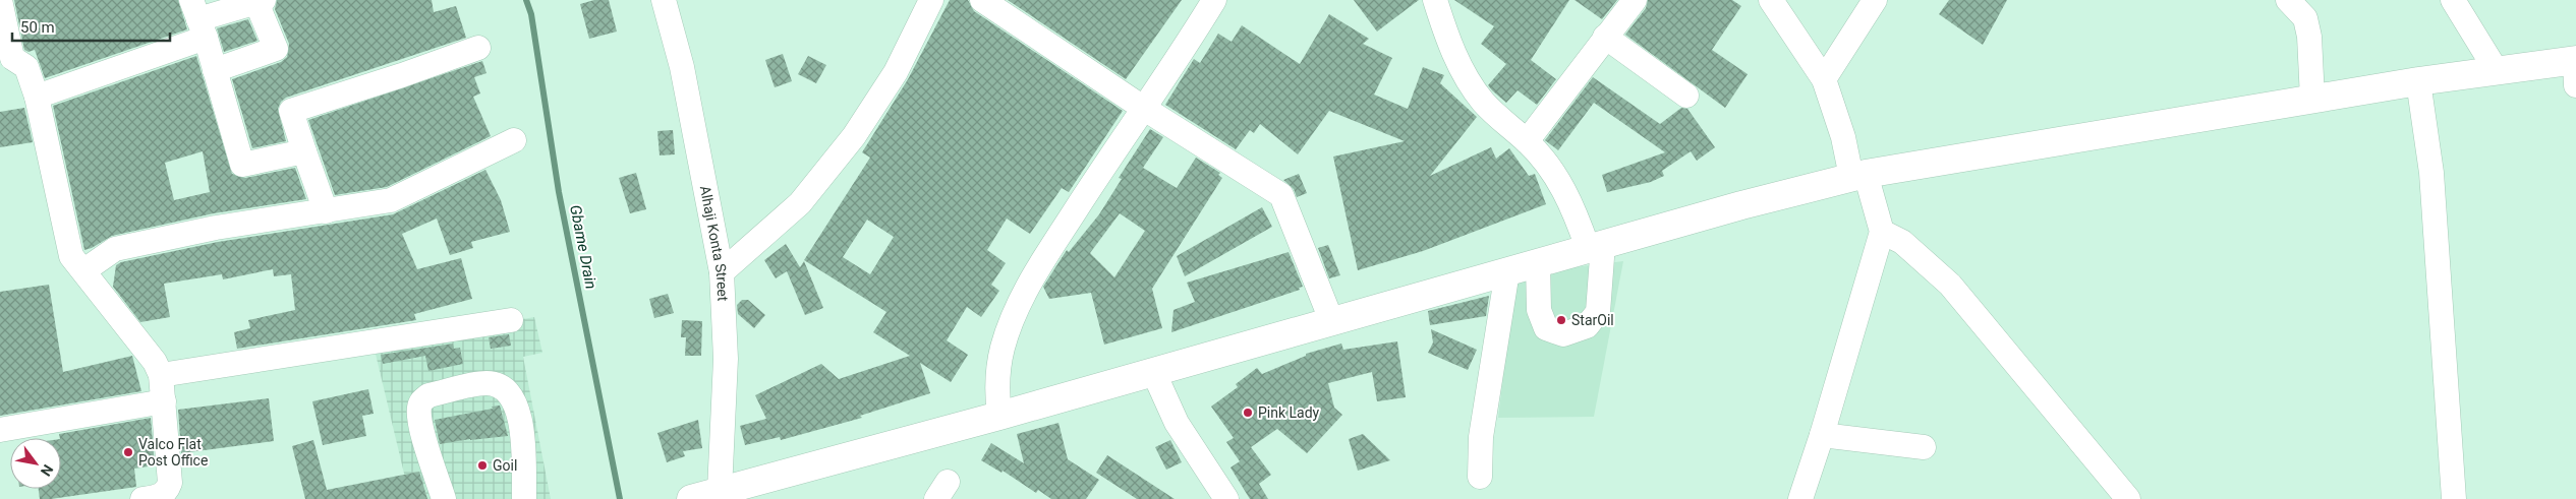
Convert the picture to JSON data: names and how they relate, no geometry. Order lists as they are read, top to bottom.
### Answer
{
  "streets": {
    "street": ["Alhaji Konta Street"]
  },
  "water": ["Gbame Drain"],
  "places": [
    "StarOil",
    "Pink Lady",
    "Valco Flat Post Office",
    "Goil"
  ],
  "scale_bar": "50 m",
  "north": "bottom right"
}
